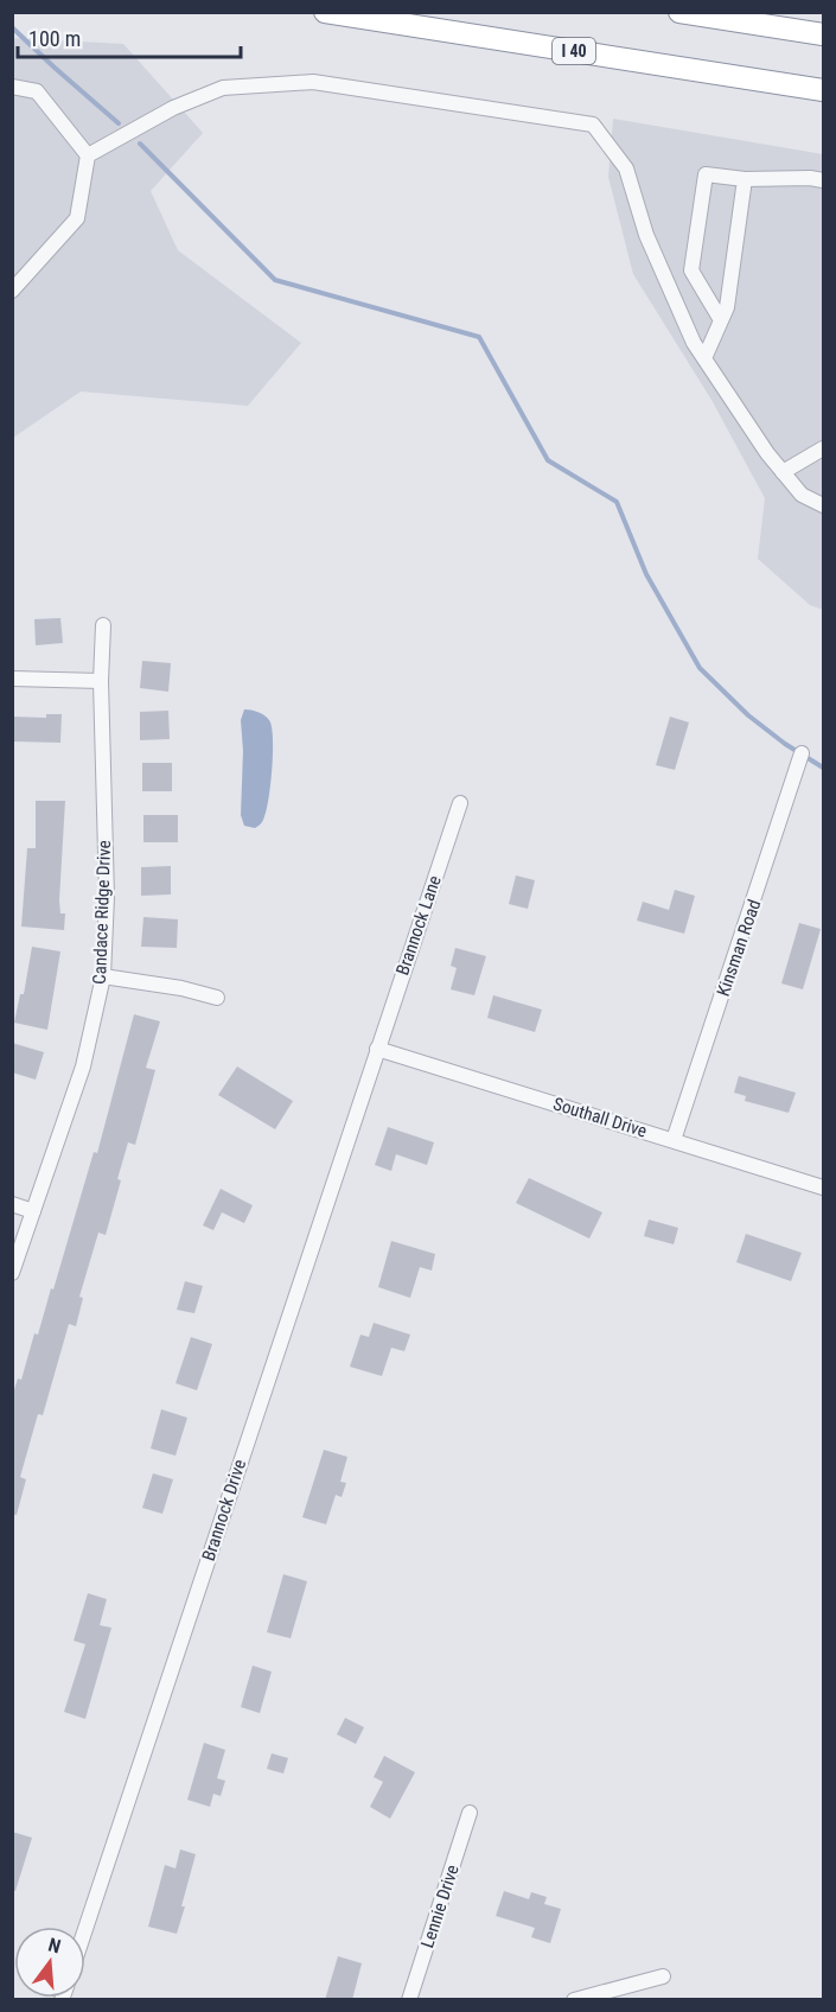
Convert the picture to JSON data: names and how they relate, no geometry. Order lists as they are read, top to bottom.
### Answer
{
  "streets": {
    "highway": ["I 40"],
    "street": [
      "Candace Ridge Drive",
      "Brannock Lane",
      "Kinsman Road",
      "Southall Drive",
      "Brannock Drive",
      "Lennie Drive"
    ]
  },
  "crossings": [
    ["Brannock Lane", "Southall Drive"],
    ["Brannock Lane", "Brannock Drive"],
    ["Kinsman Road", "Southall Drive"],
    ["Southall Drive", "Brannock Drive"]
  ],
  "scale_bar": "100 m",
  "north": "top"
}
